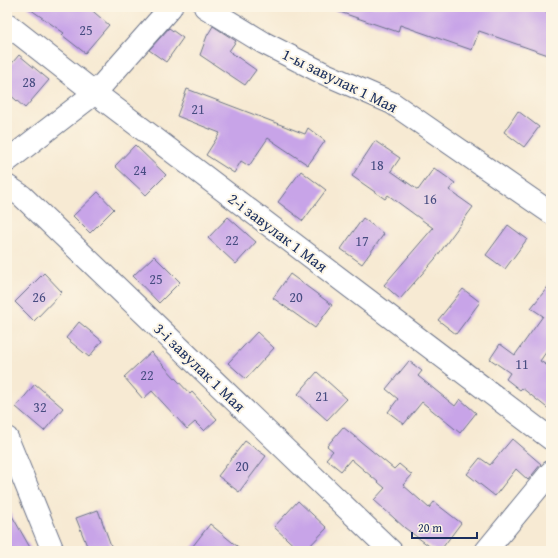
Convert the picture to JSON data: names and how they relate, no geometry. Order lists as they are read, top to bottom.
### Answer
{
  "streets": {
    "street": ["1-ы завулак 1 Мая", "2-і завулак 1 Мая", "3-і завулак 1 Мая"]
  },
  "house_numbers": [
    "25",
    "28",
    "21",
    "18",
    "24",
    "16",
    "22",
    "17",
    "25",
    "26",
    "20",
    "11",
    "22",
    "21",
    "32",
    "20"
  ],
  "scale_bar": "20 m"
}
